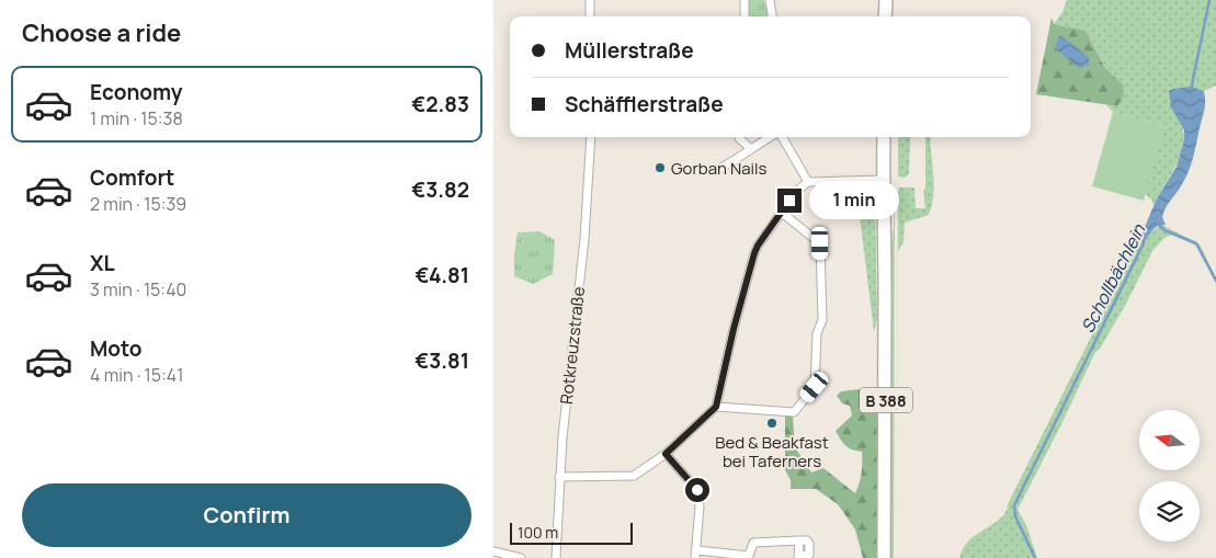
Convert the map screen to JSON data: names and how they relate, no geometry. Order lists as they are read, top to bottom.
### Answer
{
  "streets": {
    "main road": ["B 388"],
    "street": ["Rotkreuzstraße"]
  },
  "water": ["Schollbächlein"],
  "places": ["Gorban Nails", "Bed & Beakfast bei Taferners"],
  "scale_bar": "100 m",
  "north": "left",
  "page": {
    "heading": "Choose a ride",
    "banner": ["Müllerstraße", "Schäfflerstraße"],
    "list": [
      {
        "name": "Economy",
        "note": "1 min · 15:38",
        "value": "€2.83"
      },
      {
        "name": "Comfort",
        "note": "2 min · 15:39",
        "value": "€3.82"
      },
      {
        "name": "XL",
        "note": "3 min · 15:40",
        "value": "€4.81"
      },
      {
        "name": "Moto",
        "note": "4 min · 15:41",
        "value": "€3.81"
      }
    ],
    "bubble": "1 min",
    "buttons": "Confirm",
    "scale": "100 m"
  }
}
